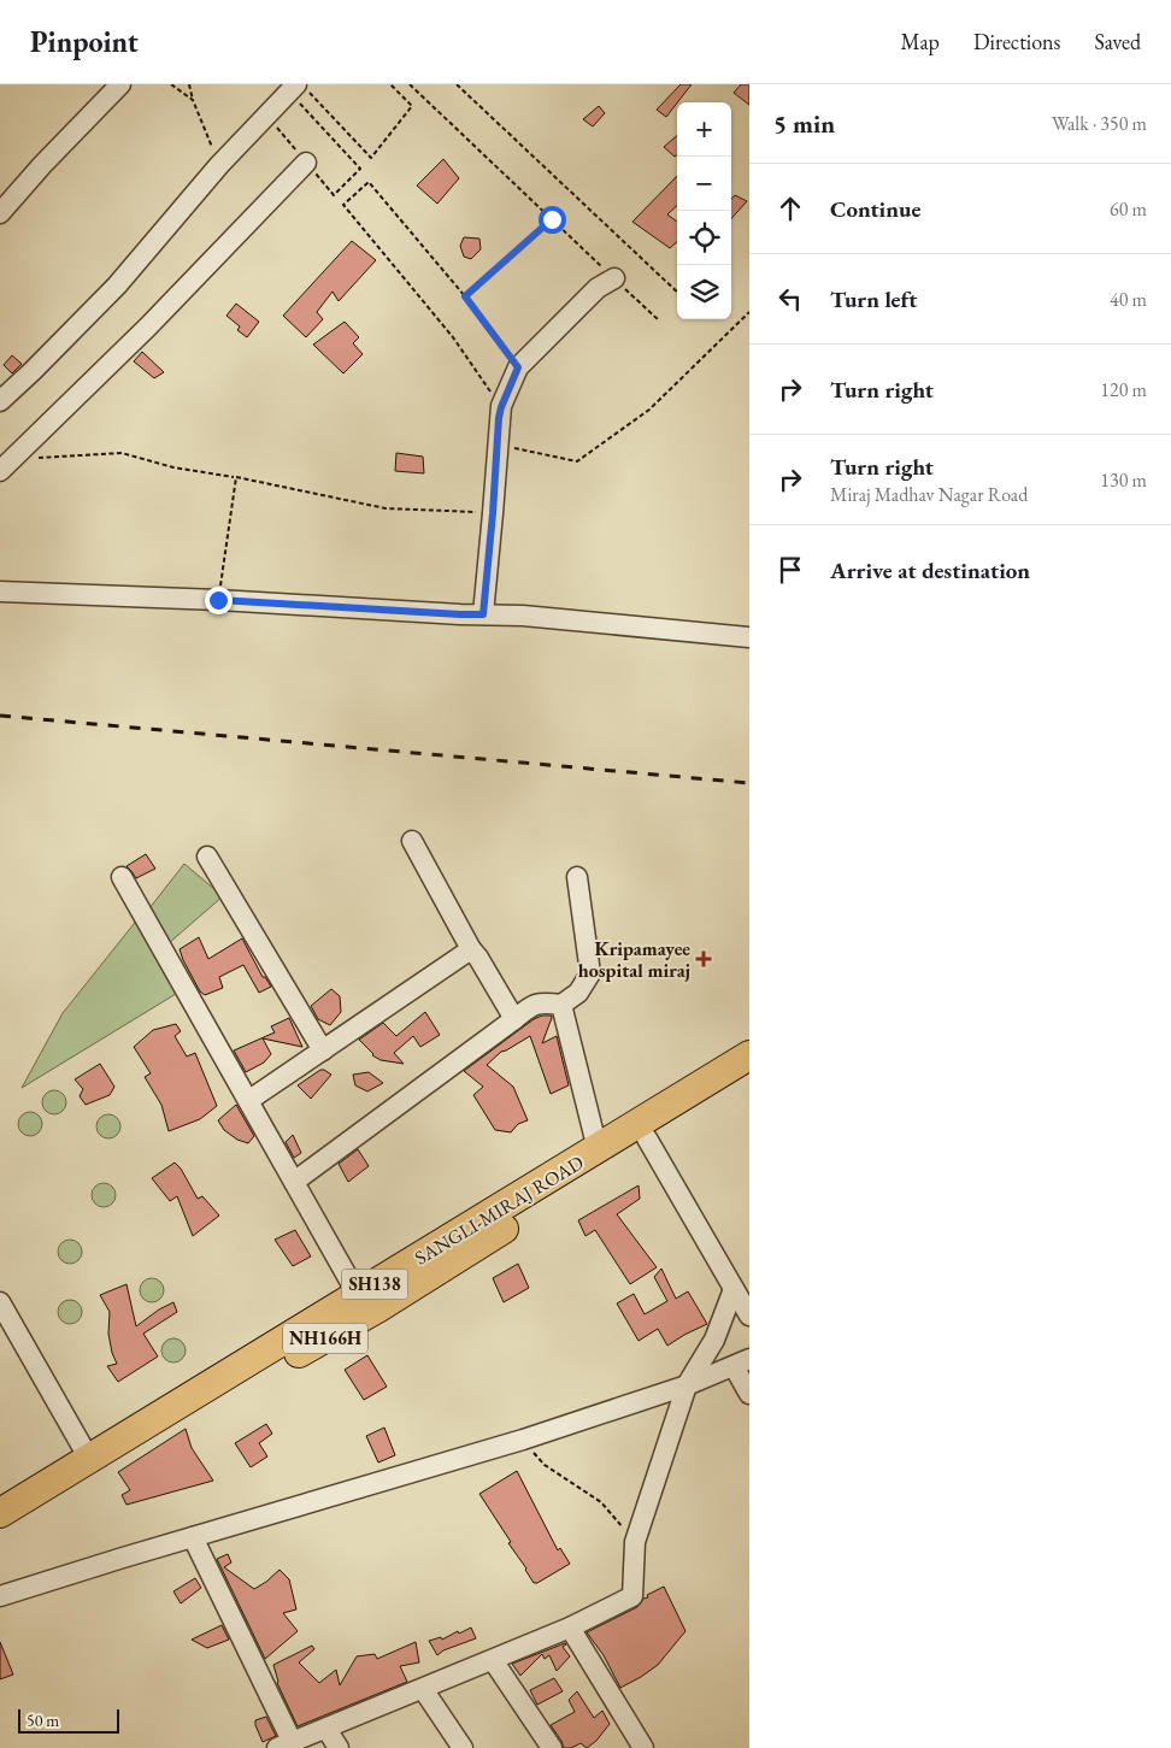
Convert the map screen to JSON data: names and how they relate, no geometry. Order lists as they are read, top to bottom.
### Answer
{
  "streets": {
    "highway": ["SANGLI-MIRAJ ROAD", "SH138", "NH166H"]
  },
  "places": {
    "health": ["Kripamayee hospital miraj"]
  },
  "scale_bar": "50 m",
  "page": {
    "header": "Pinpoint",
    "nav": ["Map", "Directions", "Saved"],
    "heading": ["5 min", "Walk · 350 m"],
    "map_buttons": ["+", "−"],
    "list": [
      ["Continue", "60 m"],
      ["Turn left", "40 m"],
      ["Turn right", "120 m"],
      ["Turn right", "Miraj Madhav Nagar Road", "130 m"],
      "Arrive at destination"
    ],
    "scale": "50 m"
  }
}
